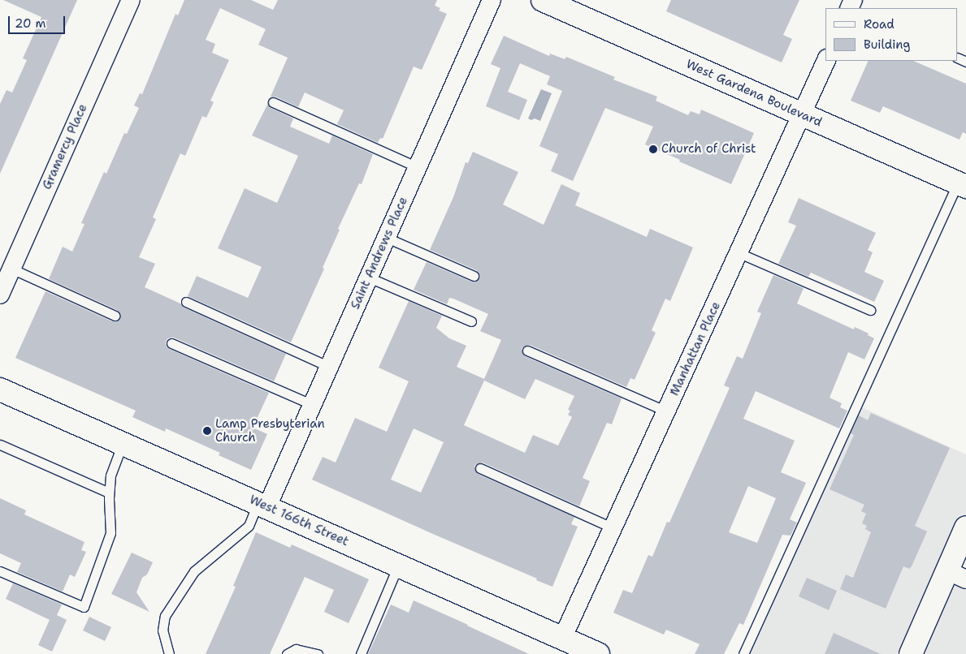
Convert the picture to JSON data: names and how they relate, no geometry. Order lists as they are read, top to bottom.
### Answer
{
  "streets": {
    "street": [
      "West Gardena Boulevard",
      "Gramercy Place",
      "Saint Andrews Place",
      "Manhattan Place",
      "West 166th Street"
    ]
  },
  "crossings": [
    ["West Gardena Boulevard", "Manhattan Place"],
    ["Saint Andrews Place", "West 166th Street"],
    ["Manhattan Place", "West 166th Street"]
  ],
  "places": ["Church of Christ", "Lamp Presbyterian Church"],
  "legend": ["Road", "Building"],
  "scale_bar": "20 m"
}
